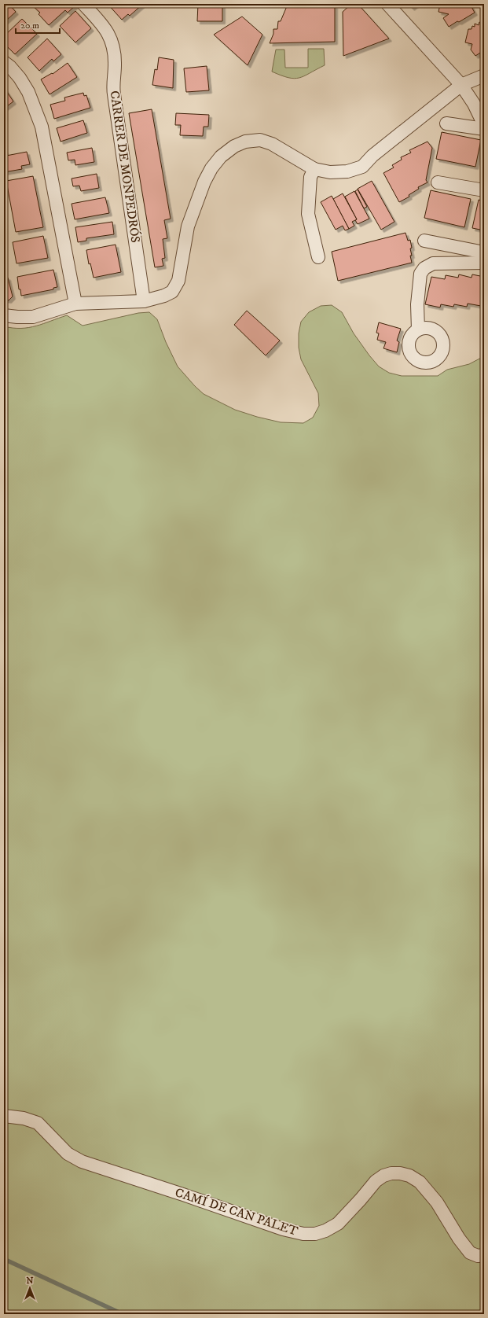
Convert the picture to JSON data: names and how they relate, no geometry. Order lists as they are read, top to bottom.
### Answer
{
  "streets": {
    "street": ["CARRER DE MONPEDRÓS", "CAMÍ DE CAN PALET"]
  },
  "scale_bar": "20 m",
  "north": "top"
}
